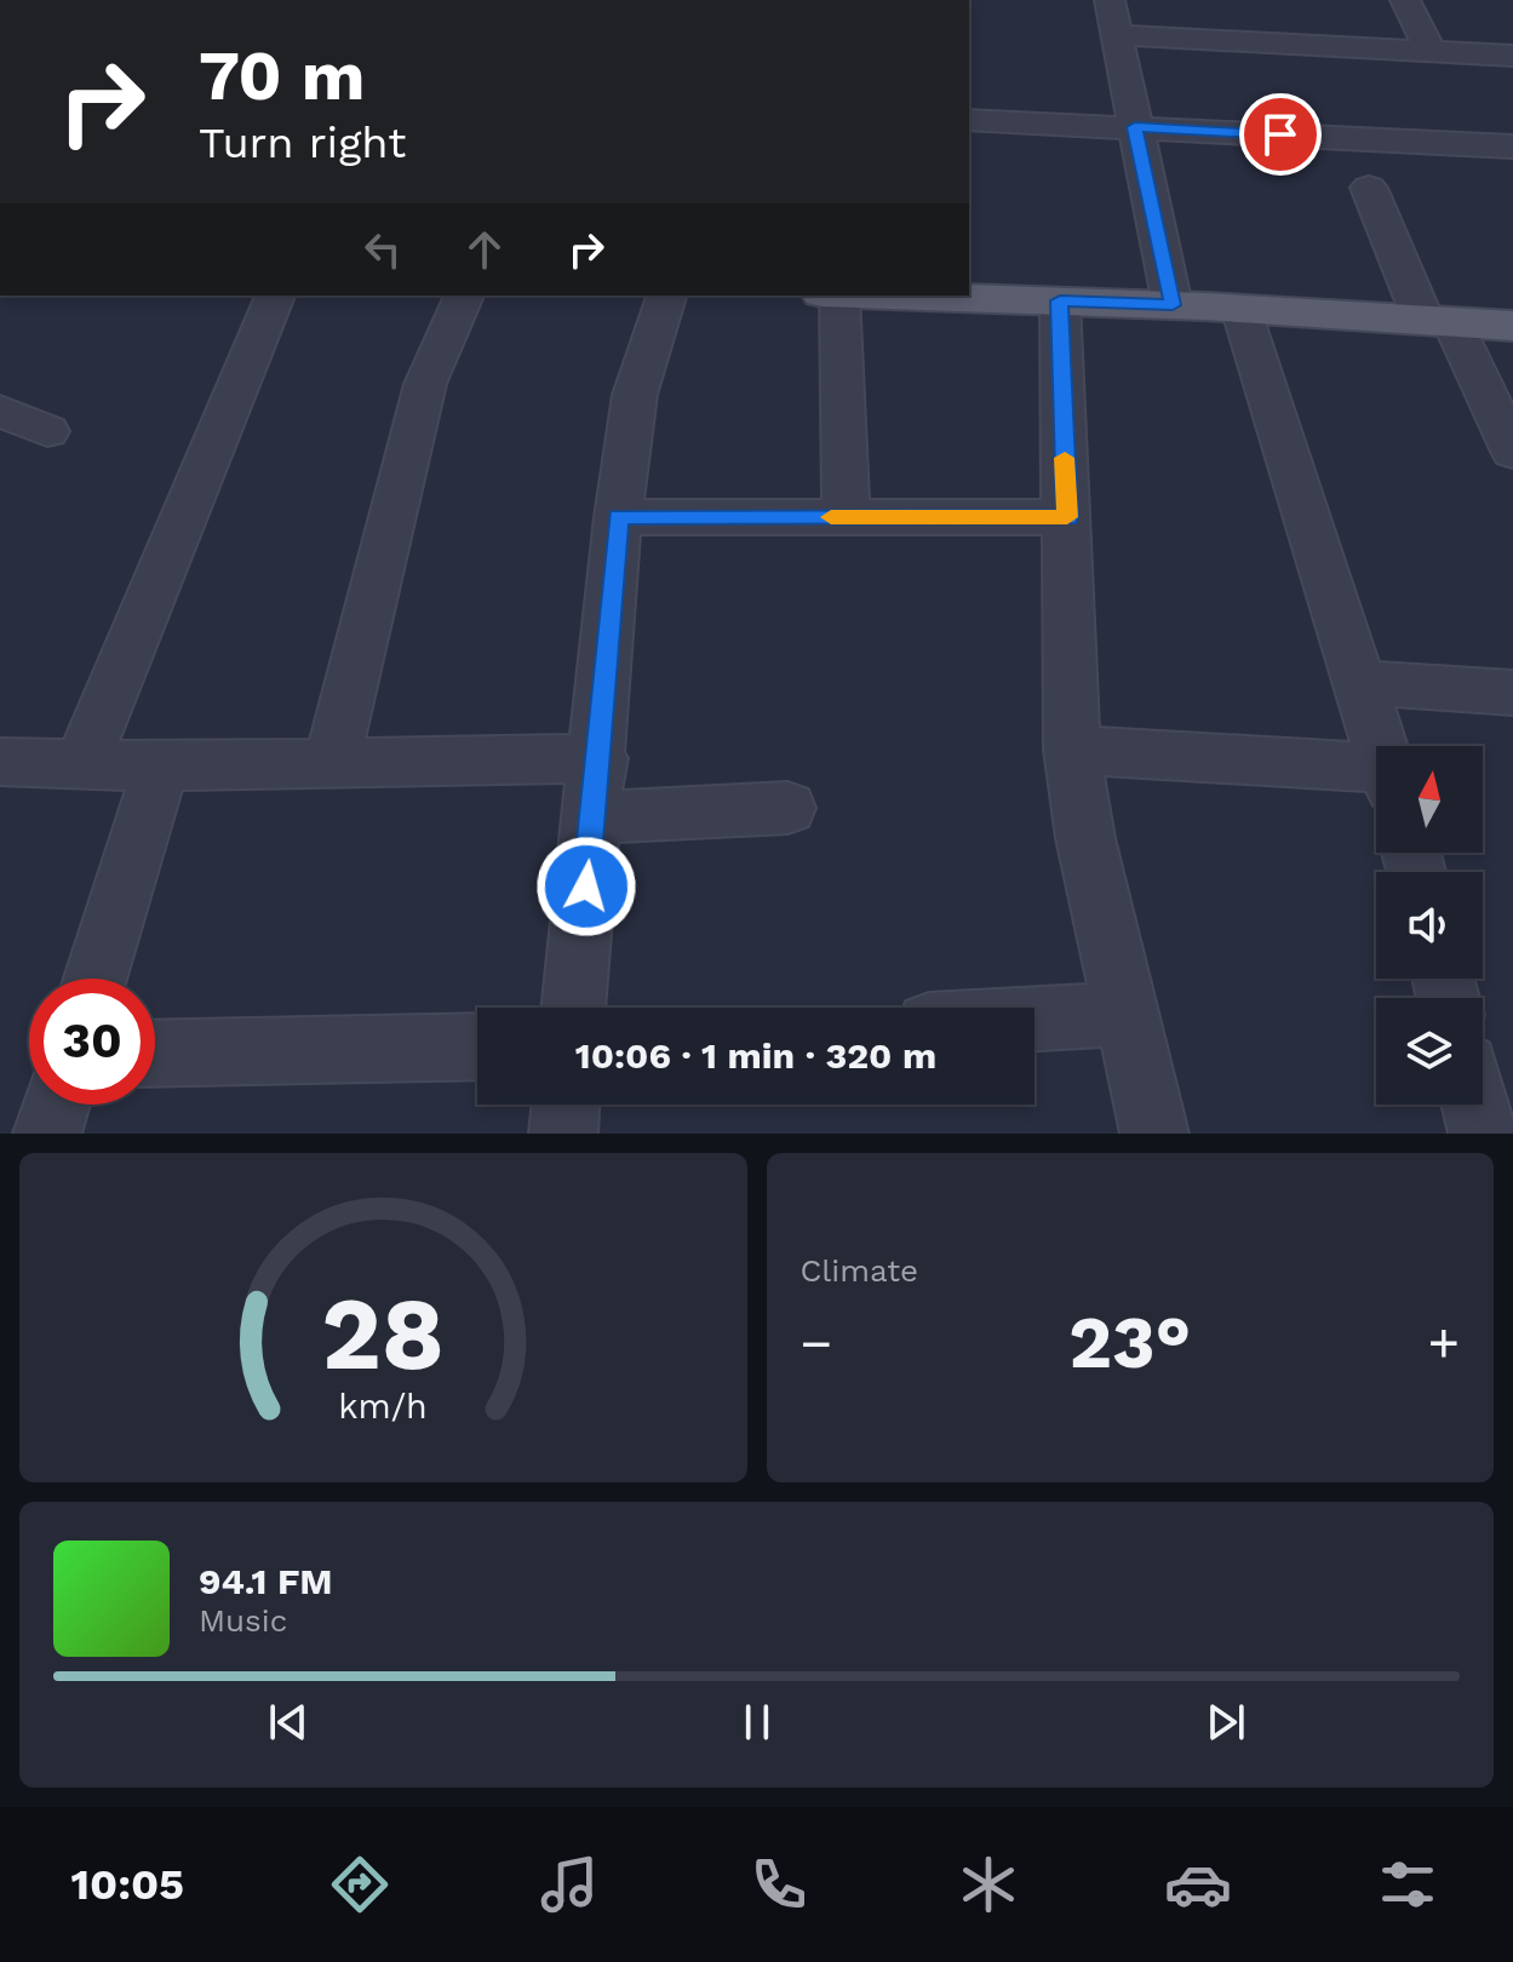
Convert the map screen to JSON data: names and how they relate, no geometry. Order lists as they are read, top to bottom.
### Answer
{
  "north": "top",
  "page": {
    "turn": ["70 m", "Turn right"],
    "limit": "30",
    "trip": "10:06 · 1 min · 320 m",
    "tile": "Climate",
    "heat": ["−", "23°", "+"],
    "song": ["94.1 FM", "Music"],
    "tabs": "10:05",
    "gauge": ["28", "km/h"]
  }
}
